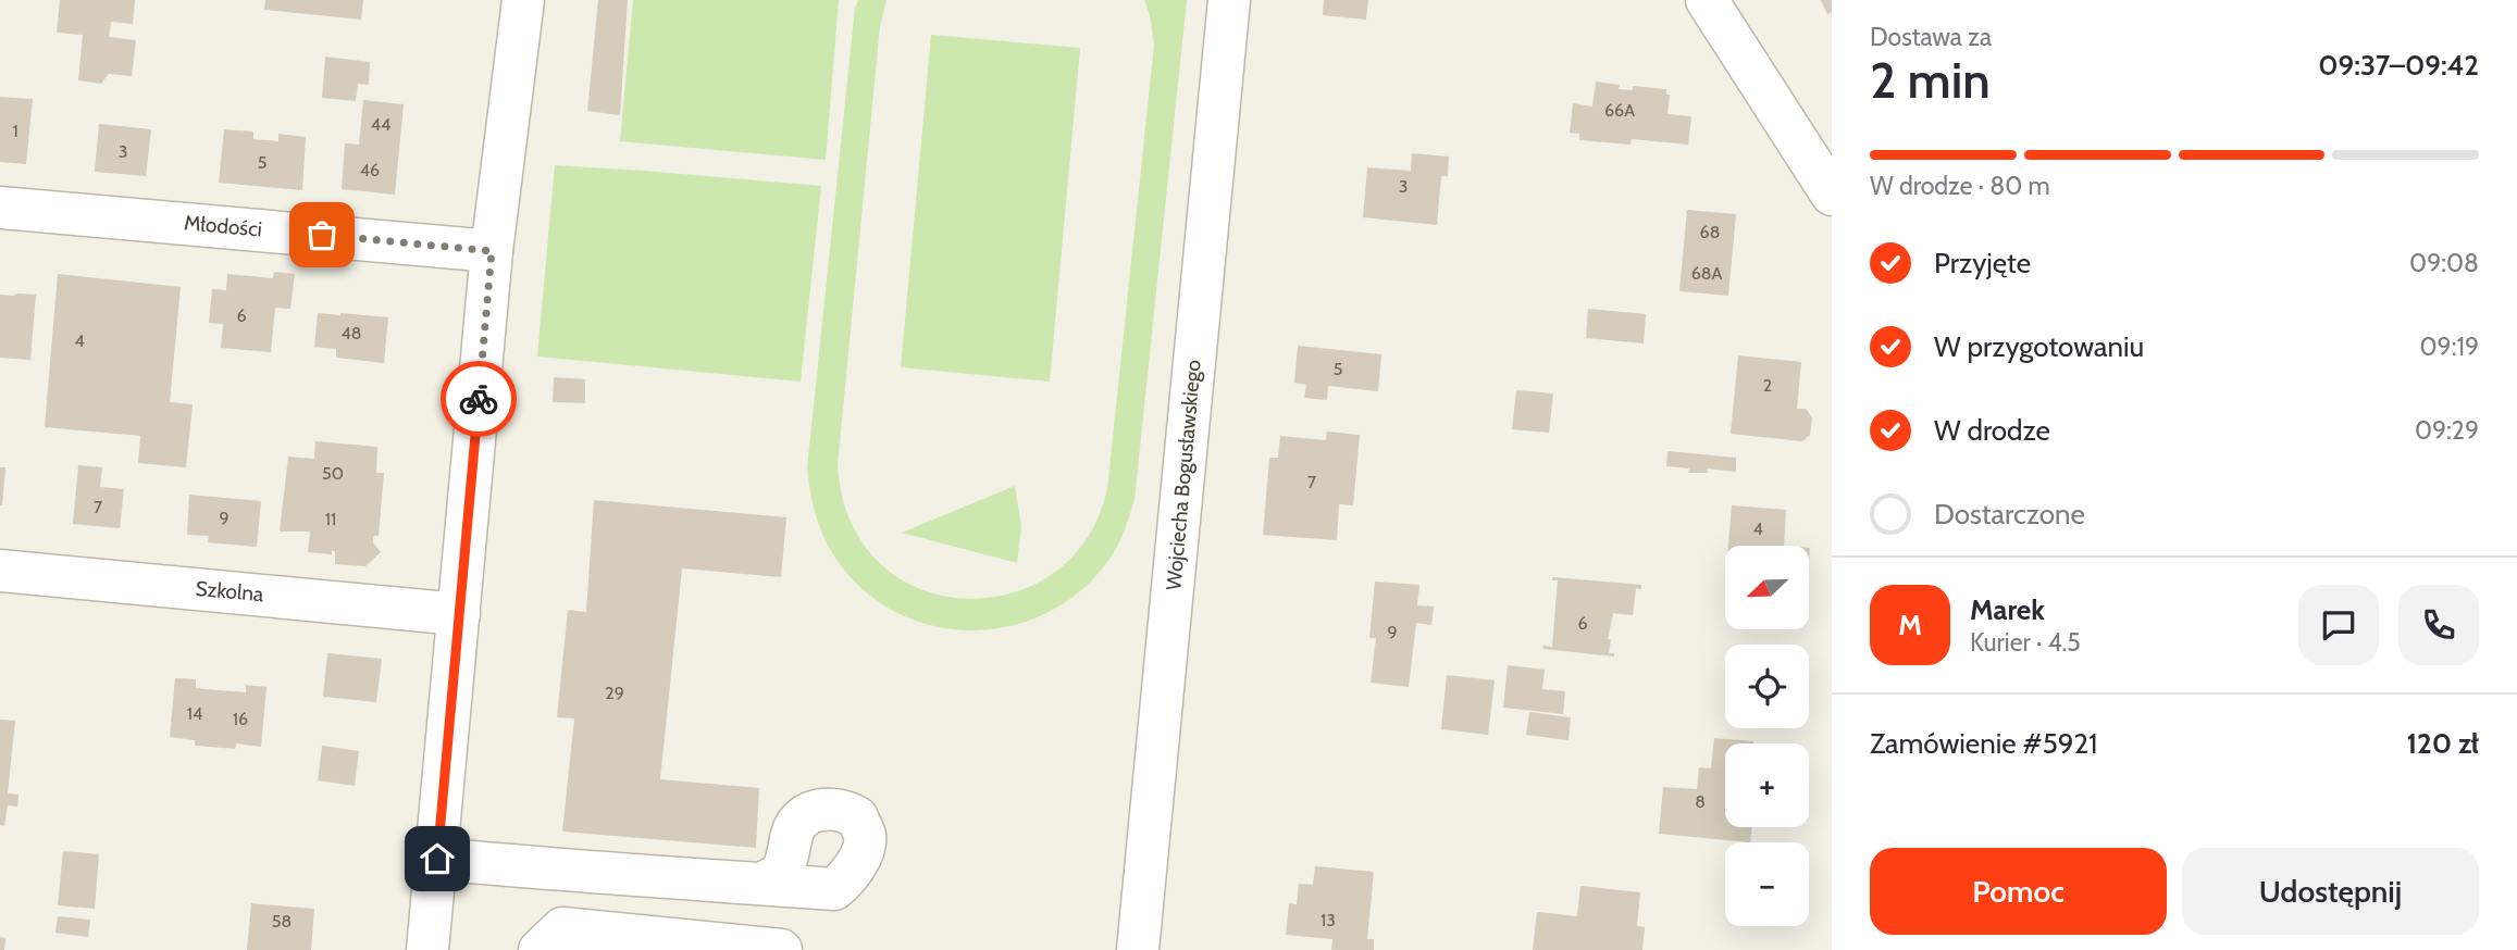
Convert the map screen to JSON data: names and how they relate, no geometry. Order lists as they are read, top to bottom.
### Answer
{
  "streets": {
    "street": ["Młodości", "Wojciecha Bogusławskiego", "Szkolna"]
  },
  "house_numbers": [
    "66A",
    "44",
    "1",
    "3",
    "5",
    "46",
    "3",
    "68",
    "68A",
    "6",
    "48",
    "4",
    "5",
    "2",
    "50",
    "7",
    "7",
    "9",
    "11",
    "4",
    "6",
    "9",
    "29",
    "14",
    "16",
    "8",
    "13",
    "58"
  ],
  "north": "bottom left",
  "page": {
    "heading": ["2 min", "Dostawa za", "09:37–09:42"],
    "panel": [
      "Marek",
      "Kurier · 4.5",
      "Zamówienie #5921",
      "120 zł"
    ],
    "bar": "W drodze · 80 m",
    "list": [
      ["Przyjęte", "09:08"],
      ["W przygotowaniu", "09:19"],
      ["W drodze", "09:29"],
      "Dostarczone"
    ],
    "map_buttons": ["+", "−"],
    "round": "M",
    "buttons": ["Pomoc", "Udostępnij"]
  }
}
